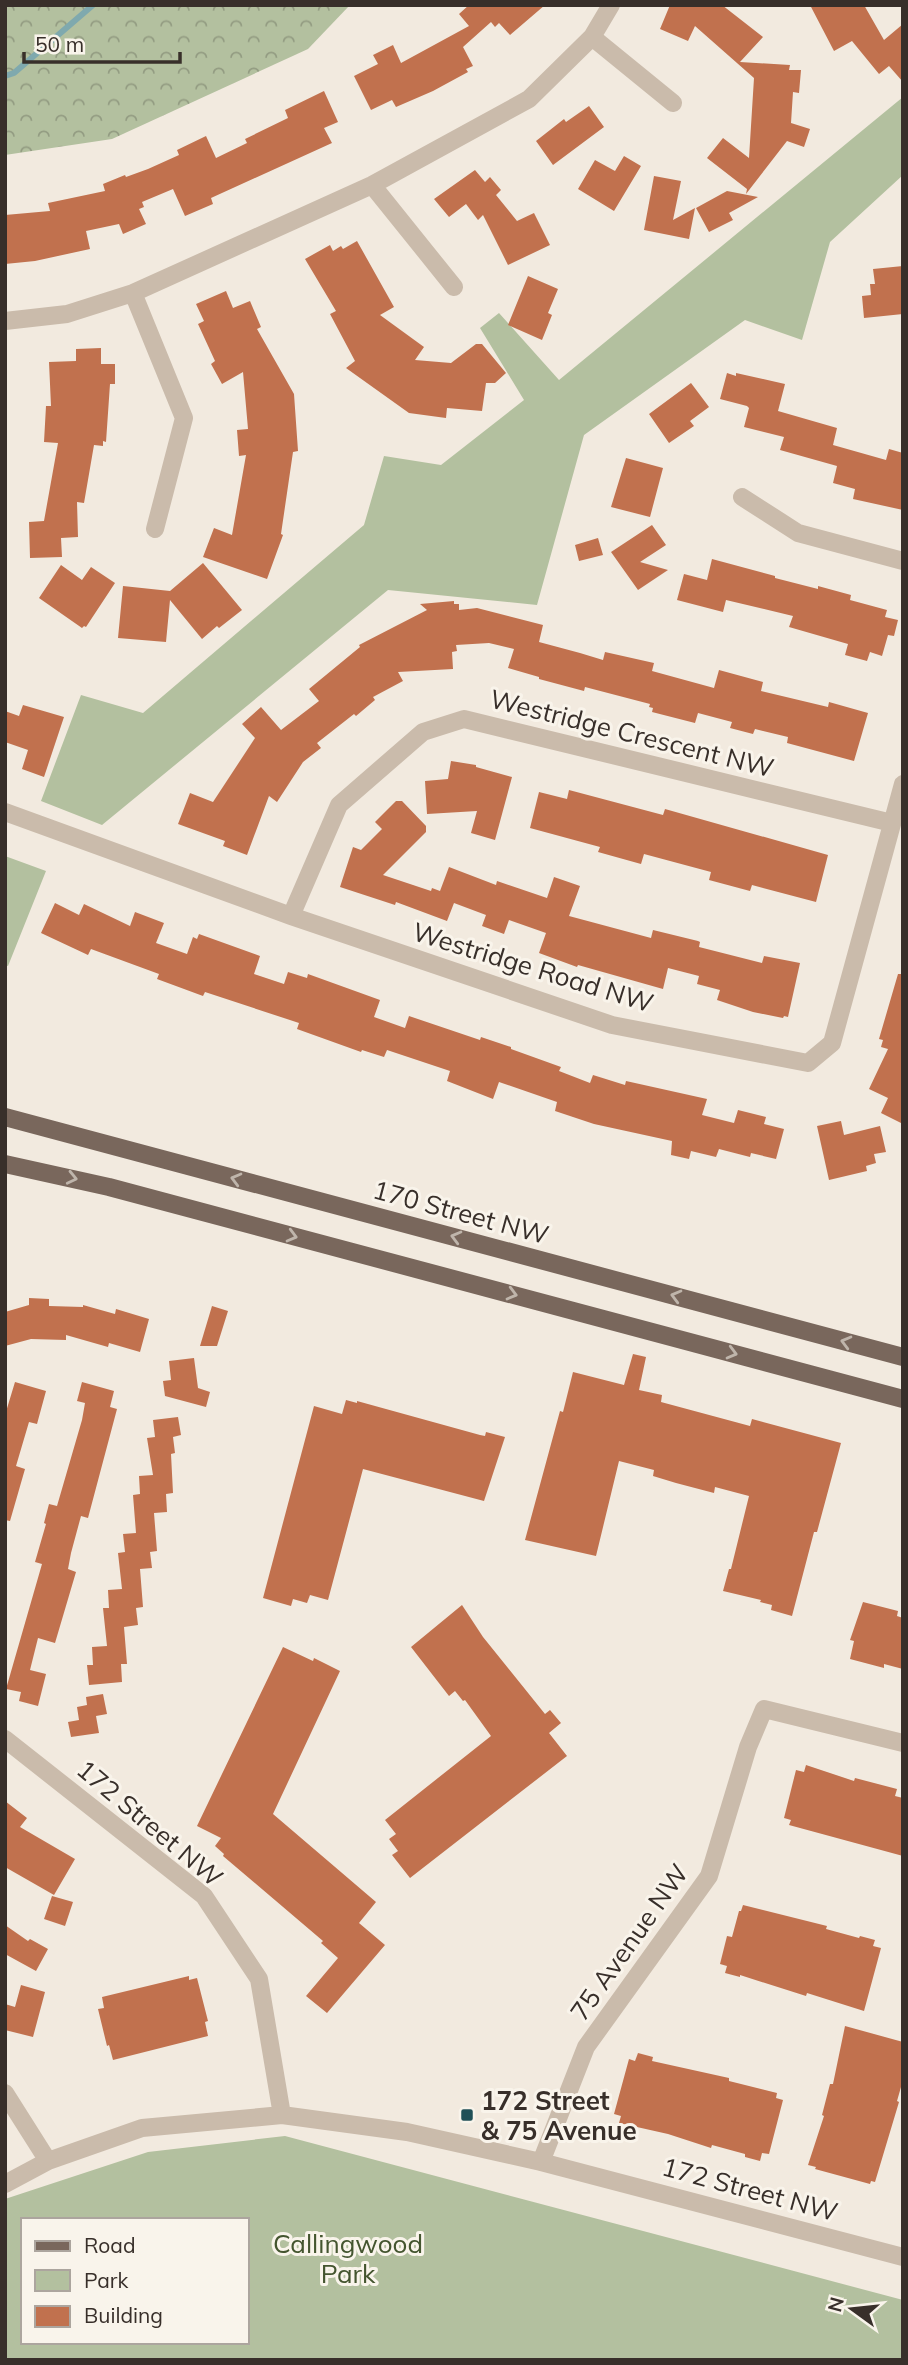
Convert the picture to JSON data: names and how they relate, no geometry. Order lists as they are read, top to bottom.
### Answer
{
  "streets": {
    "main road": ["170 Street NW"],
    "street": [
      "Westridge Crescent NW",
      "Westridge Road NW",
      "172 Street NW",
      "75 Avenue NW"
    ]
  },
  "crossings": [
    ["Westridge Crescent NW", "Westridge Road NW"],
    ["172 Street NW", "75 Avenue NW"]
  ],
  "parks": ["Callingwood Park"],
  "places": {
    "transit": ["172 Street & 75 Avenue"]
  },
  "legend": ["Road", "Park", "Building"],
  "scale_bar": "50 m",
  "north": "left"
}
